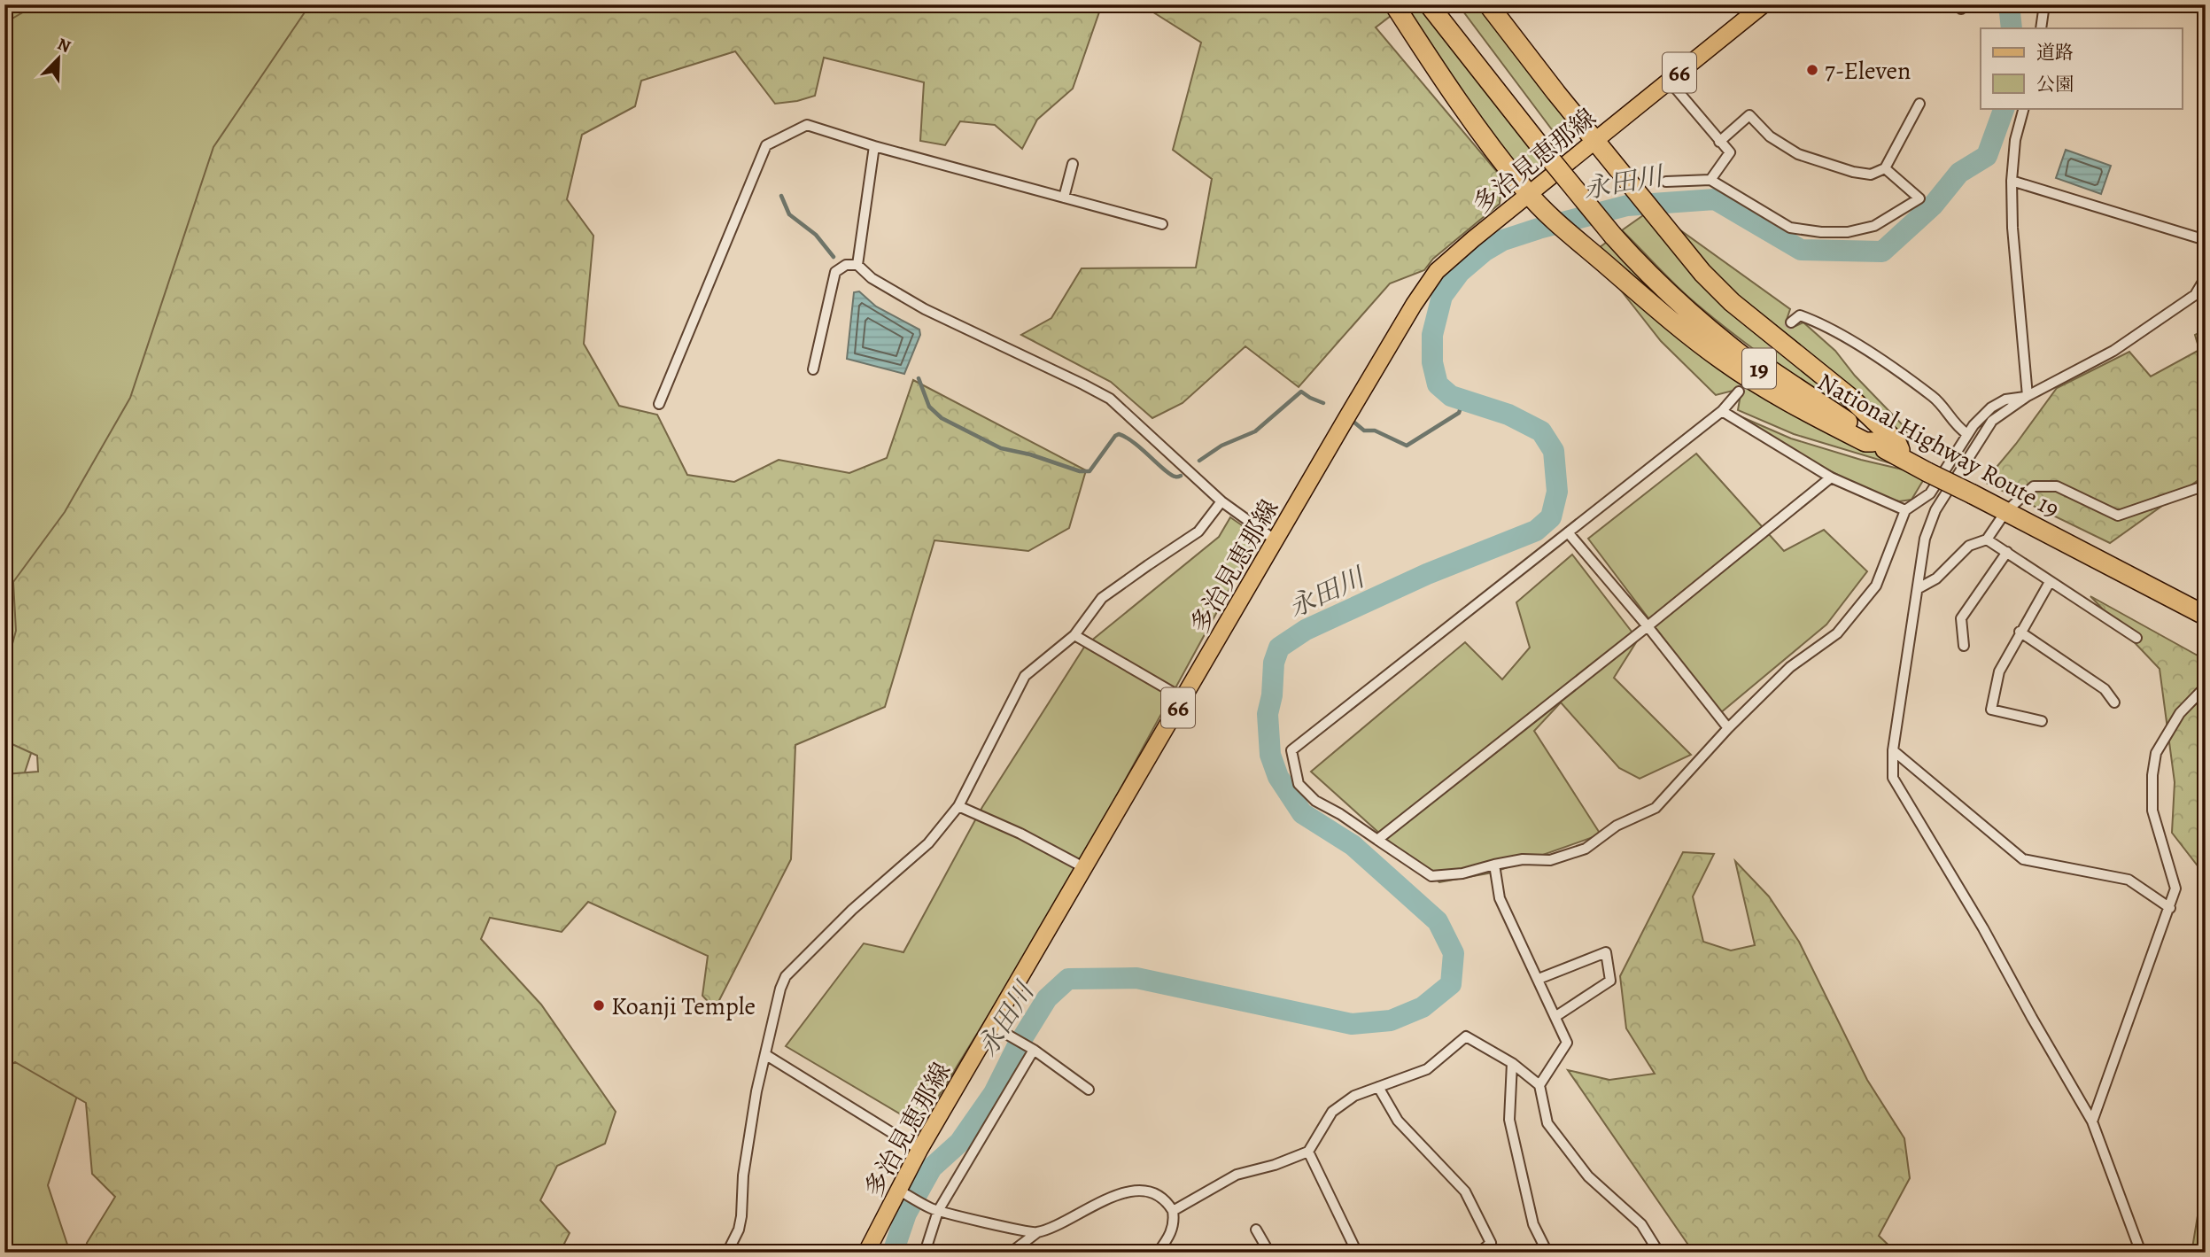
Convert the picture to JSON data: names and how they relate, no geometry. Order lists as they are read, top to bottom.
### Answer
{
  "streets": {
    "highway": ["19", "National Highway Route 19"],
    "main road": ["66", "多治見恵那線"]
  },
  "water": ["永田川"],
  "places": ["7-Eleven", "Koanji Temple"],
  "legend": ["道路", "公園"],
  "north": "top right"
}
